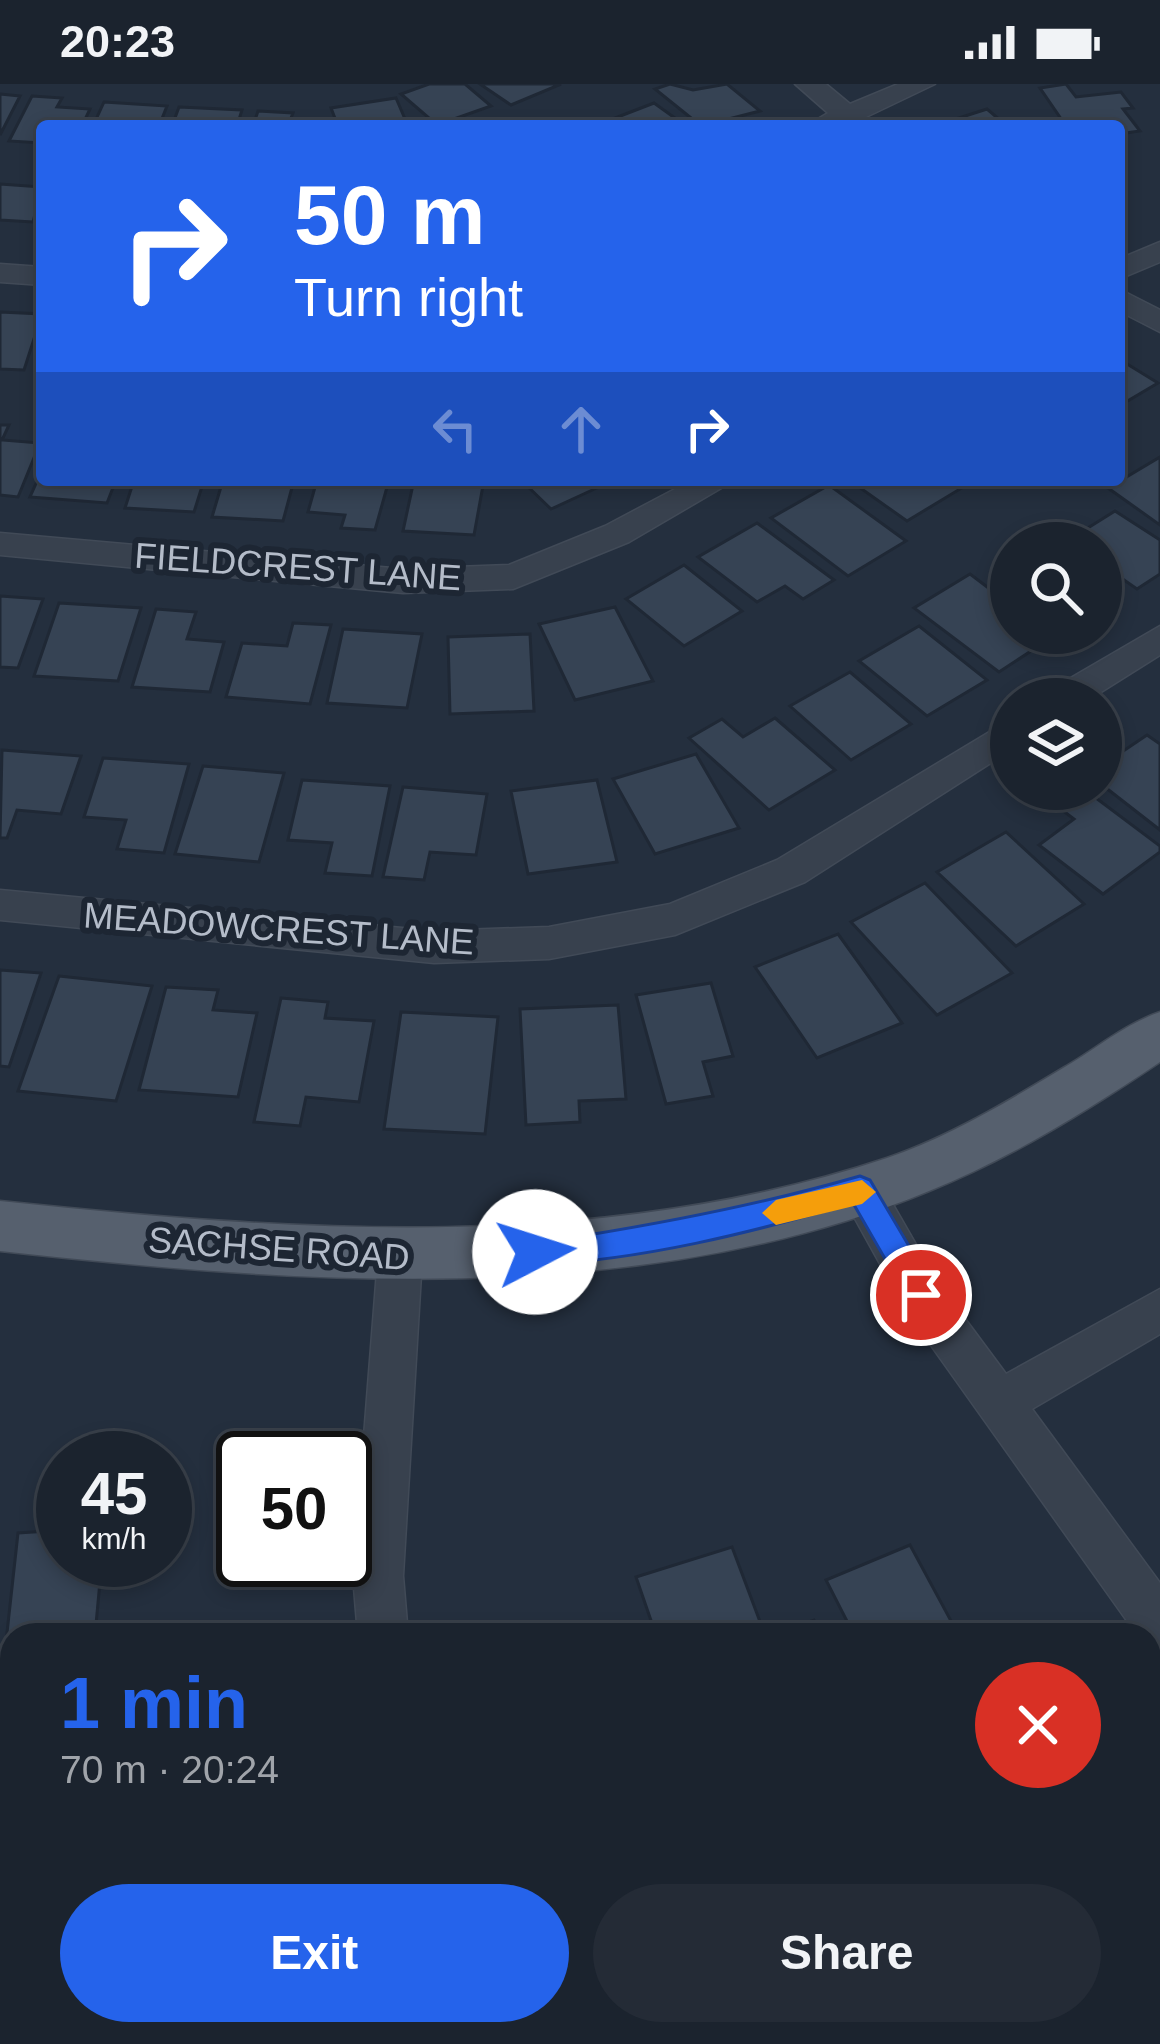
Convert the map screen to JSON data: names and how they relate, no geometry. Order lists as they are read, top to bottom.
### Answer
{
  "streets": {
    "main road": ["SACHSE ROAD"],
    "street": ["FIELDCREST LANE", "MEADOWCREST LANE"]
  },
  "page": {
    "status": "20:23",
    "turn": ["50 m", "Turn right"],
    "speed": "45 km/h",
    "limit": "50",
    "heading": ["1 min", "70 m · 20:24"],
    "buttons": ["Exit", "Share"]
  }
}
